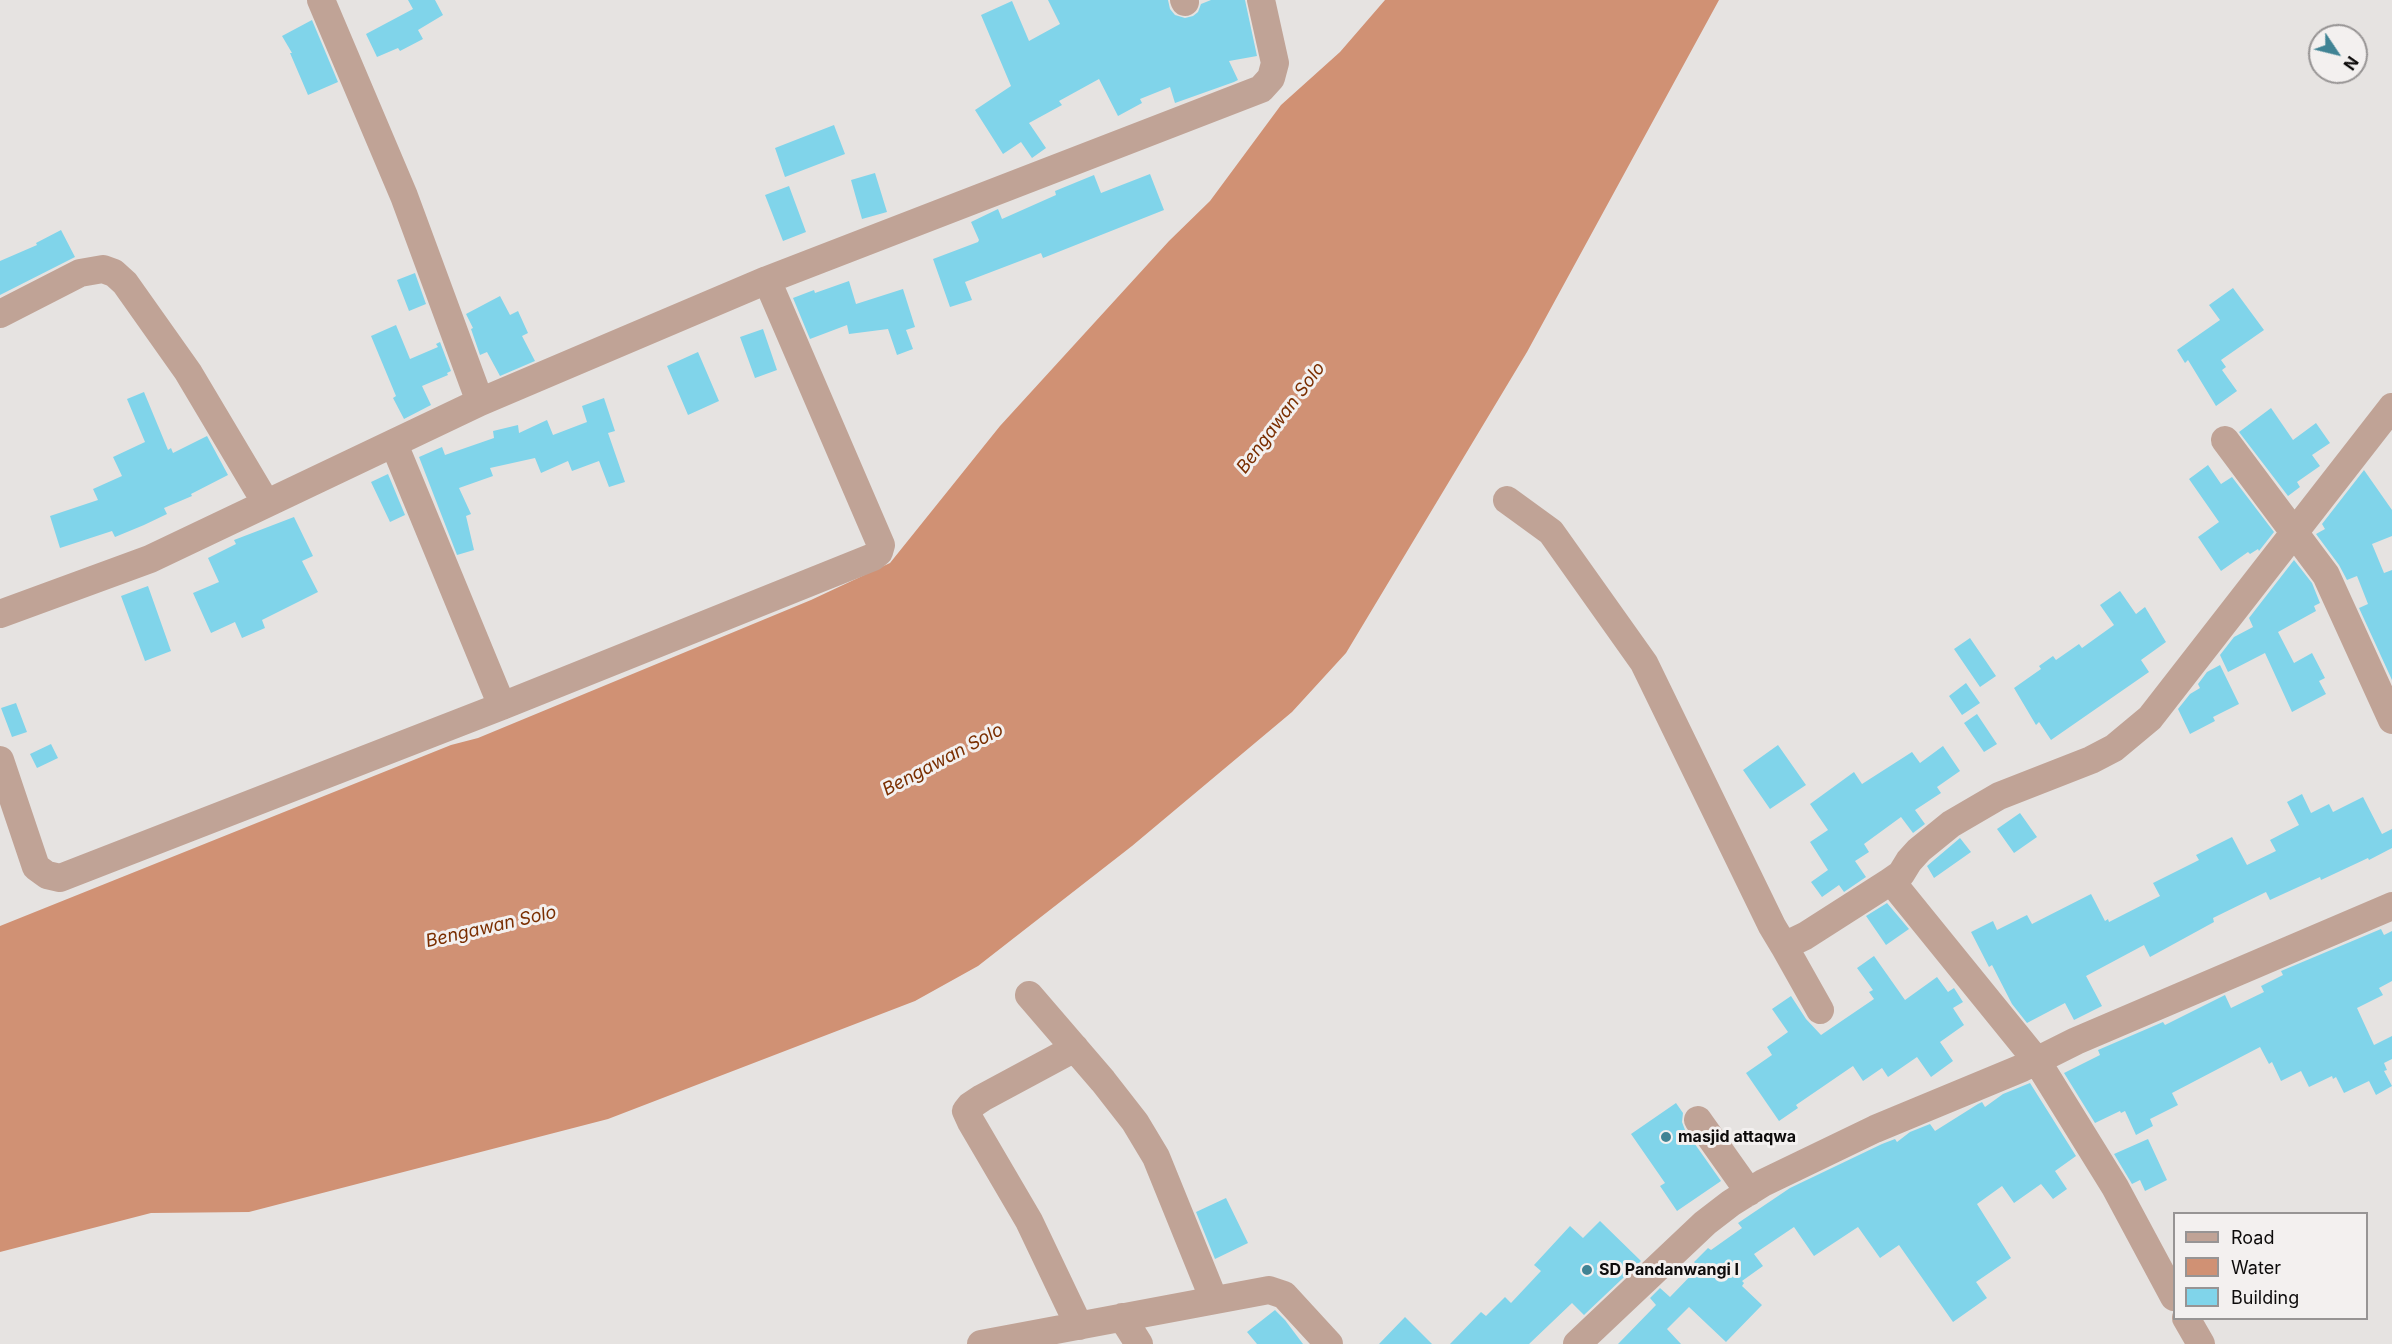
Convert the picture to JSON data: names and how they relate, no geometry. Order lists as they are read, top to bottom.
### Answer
{
  "water": ["Bengawan Solo"],
  "places": ["masjid attaqwa", "SD Pandanwangi I"],
  "legend": ["Road", "Water", "Building"],
  "north": "bottom right"
}
